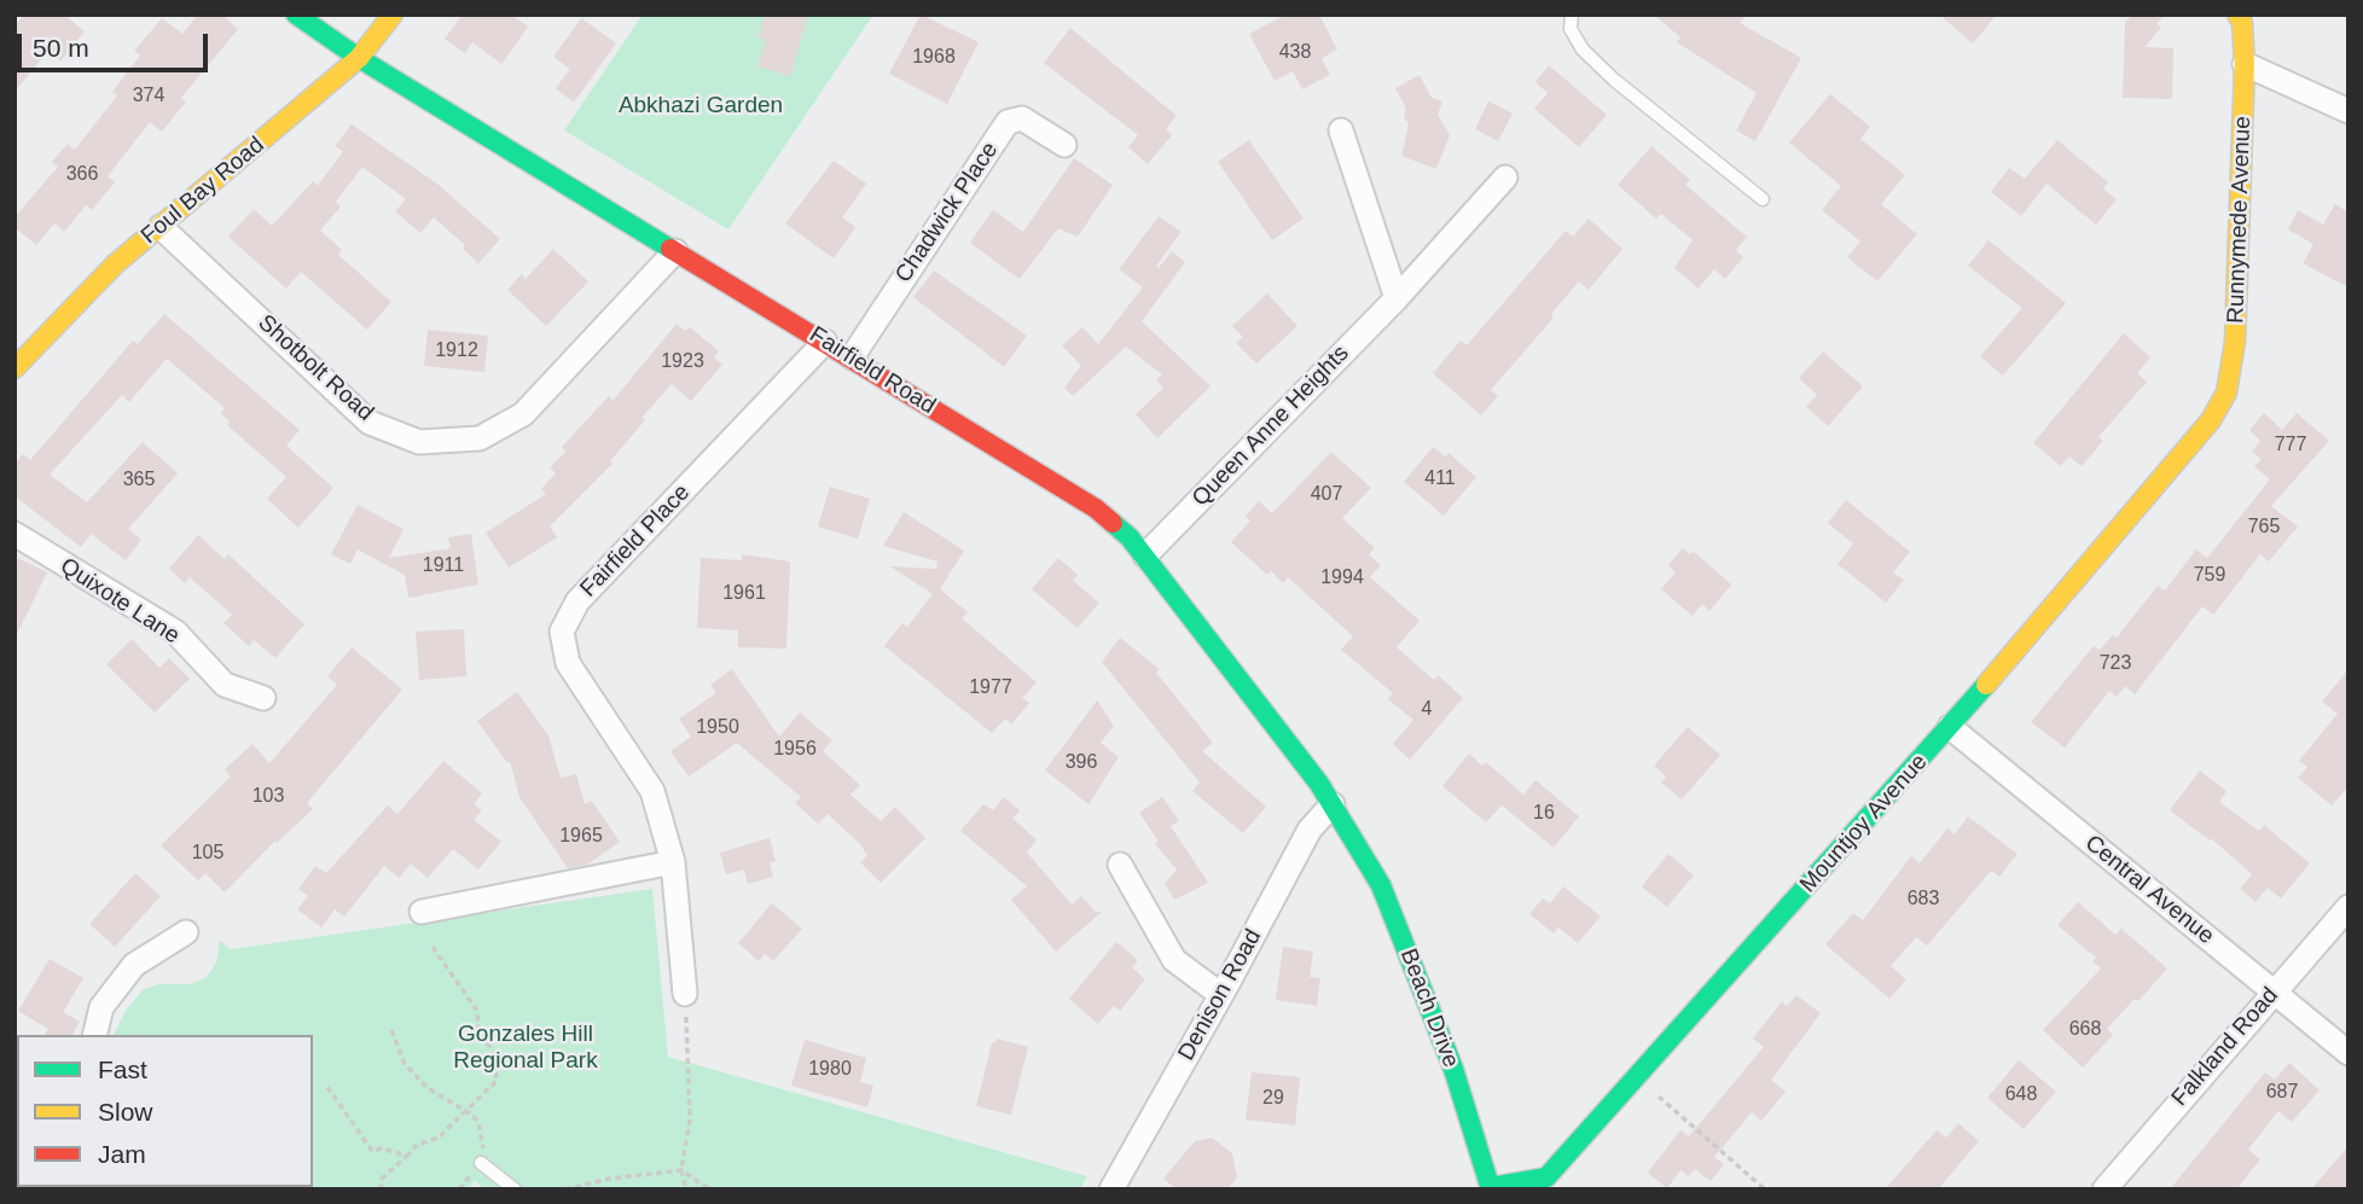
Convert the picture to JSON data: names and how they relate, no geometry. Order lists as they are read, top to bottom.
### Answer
{
  "streets": {
    "street": [
      "Foul Bay Road",
      "Chadwick Place",
      "Runnymede Avenue",
      "Shotbolt Road",
      "Fairfield Road",
      "Queen Anne Heights",
      "Fairfield Place",
      "Quixote Lane",
      "Mountjoy Avenue",
      "Central Avenue",
      "Denison Road",
      "Beach Drive",
      "Falkland Road"
    ]
  },
  "crossings": [
    ["Foul Bay Road", "Shotbolt Road"],
    ["Foul Bay Road", "Fairfield Road"],
    ["Chadwick Place", "Fairfield Road"],
    ["Runnymede Avenue", "Mountjoy Avenue"],
    ["Shotbolt Road", "Fairfield Road"],
    ["Fairfield Road", "Queen Anne Heights"],
    ["Fairfield Road", "Fairfield Place"],
    ["Fairfield Road", "Denison Road"],
    ["Fairfield Road", "Beach Drive"],
    ["Mountjoy Avenue", "Central Avenue"],
    ["Mountjoy Avenue", "Beach Drive"],
    ["Central Avenue", "Falkland Road"]
  ],
  "parks": ["Abkhazi Garden", "Gonzales Hill Regional Park"],
  "house_numbers": [
    "438",
    "1968",
    "374",
    "366",
    "1912",
    "1923",
    "777",
    "411",
    "365",
    "407",
    "765",
    "1911",
    "759",
    "1994",
    "1961",
    "723",
    "1977",
    "4",
    "1950",
    "1956",
    "396",
    "103",
    "16",
    "1965",
    "105",
    "683",
    "668",
    "1980",
    "687",
    "648",
    "29"
  ],
  "legend": ["Fast", "Slow", "Jam"],
  "scale_bar": "50 m"
}
